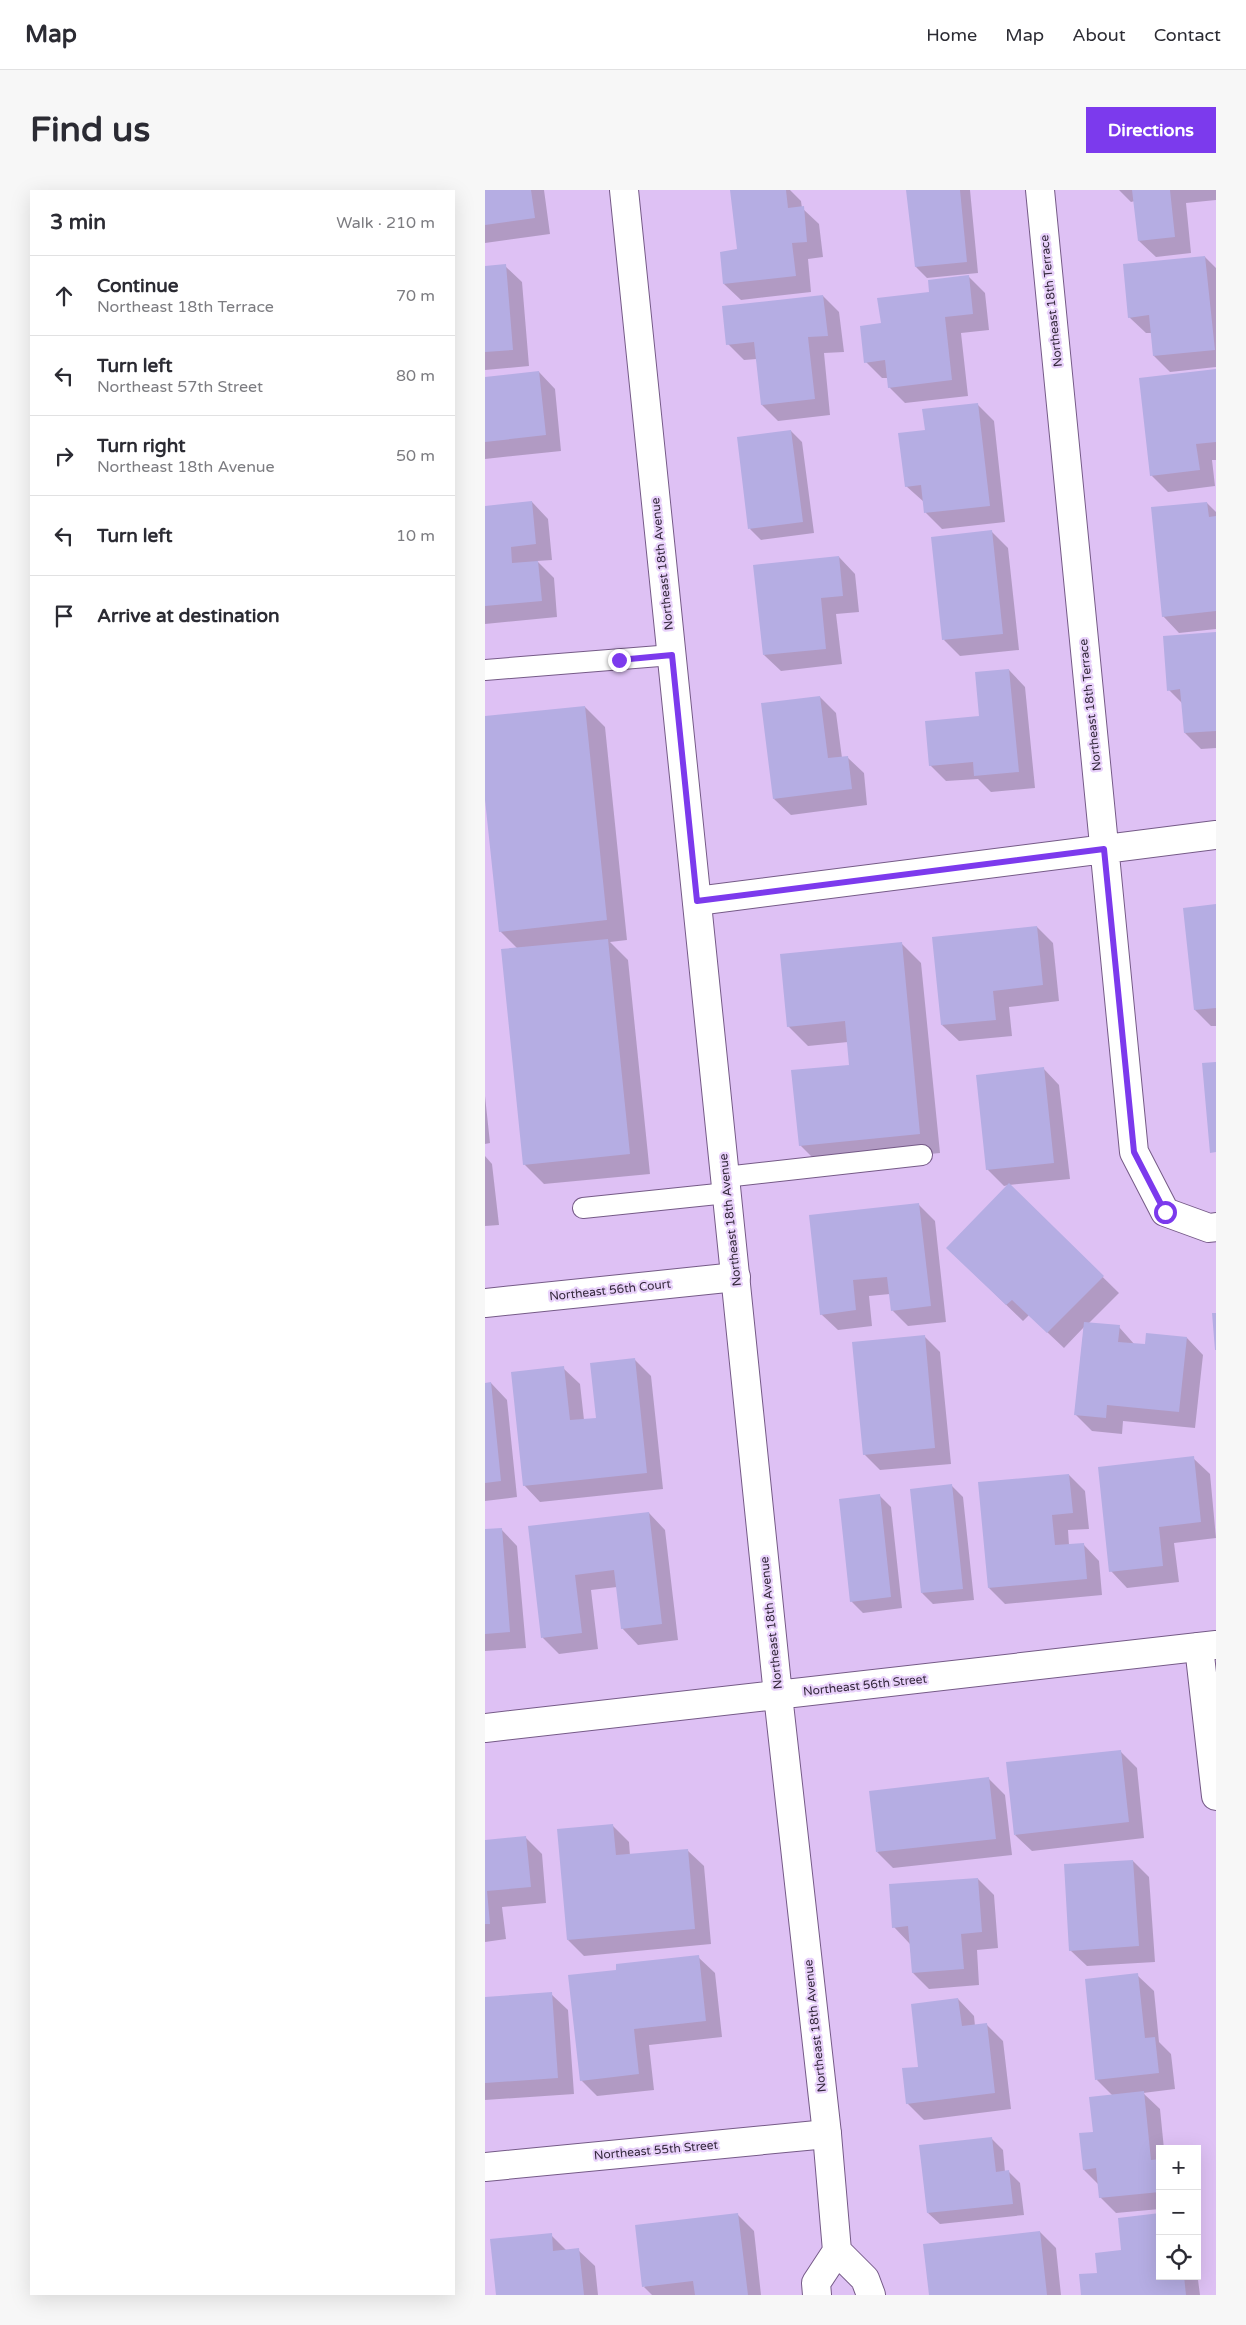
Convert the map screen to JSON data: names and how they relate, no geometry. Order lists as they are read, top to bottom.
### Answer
{
  "streets": {
    "street": [
      "Northeast 18th Terrace",
      "Northeast 18th Avenue",
      "Northeast 56th Court",
      "Northeast 56th Street",
      "Northeast 55th Street"
    ]
  },
  "crossings": [
    ["Northeast 18th Avenue", "Northeast 56th Court"],
    ["Northeast 18th Avenue", "Northeast 56th Street"],
    ["Northeast 18th Avenue", "Northeast 55th Street"]
  ],
  "page": {
    "header": "Map",
    "nav": [
      "Home",
      "Map",
      "About",
      "Contact"
    ],
    "buttons": "Directions",
    "title": "Find us",
    "heading": ["3 min", "Walk · 210 m"],
    "list": [
      ["Continue", "Northeast 18th Terrace", "70 m"],
      ["Turn left", "Northeast 57th Street", "80 m"],
      ["Turn right", "Northeast 18th Avenue", "50 m"],
      ["Turn left", "10 m"],
      "Arrive at destination"
    ],
    "map_buttons": ["+", "−"]
  }
}
